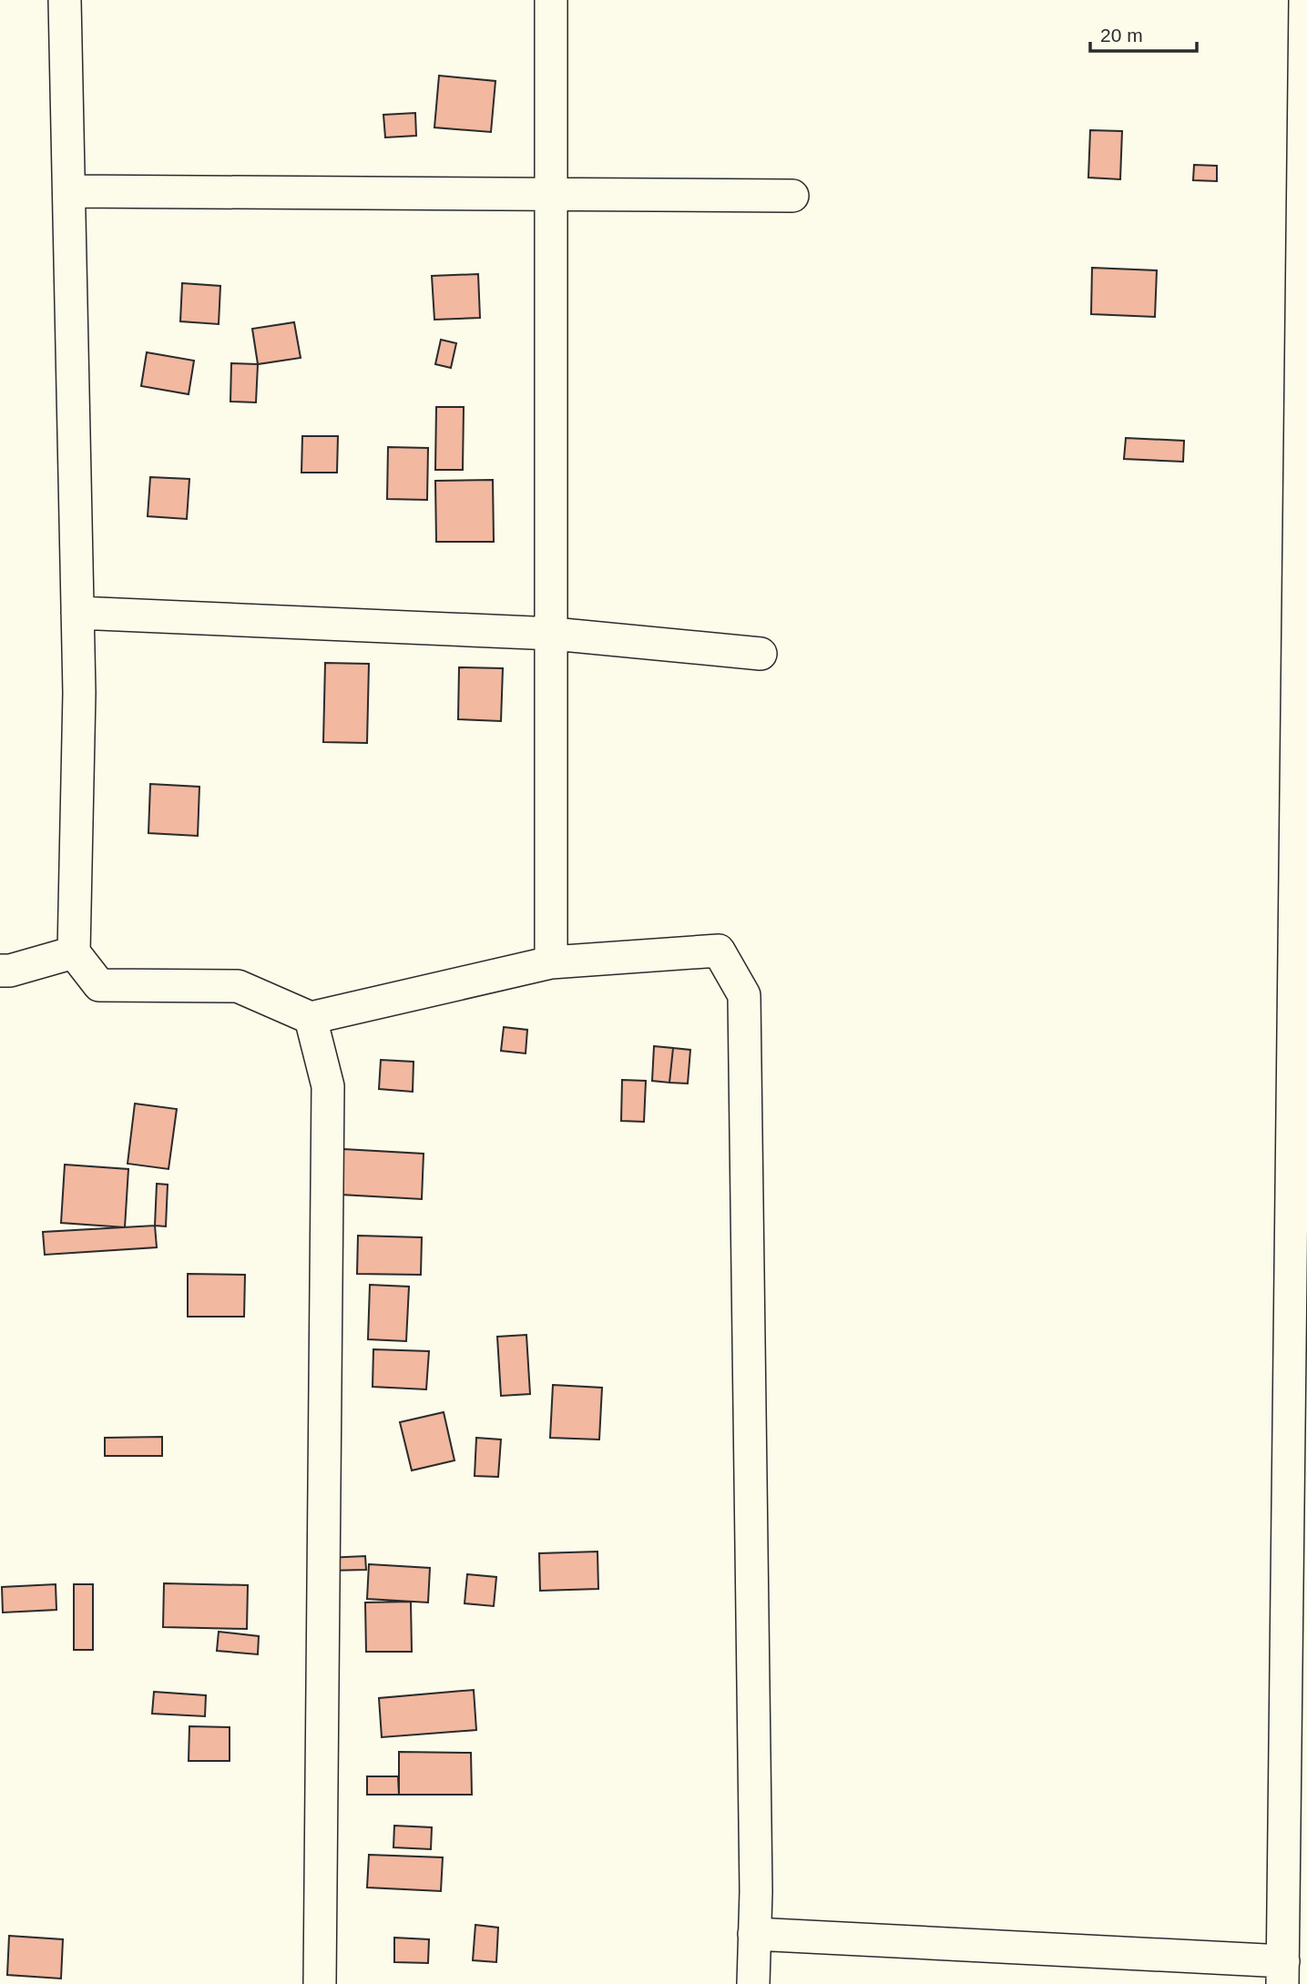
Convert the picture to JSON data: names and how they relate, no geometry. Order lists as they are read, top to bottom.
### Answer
{
  "scale_bar": "20 m"
}
